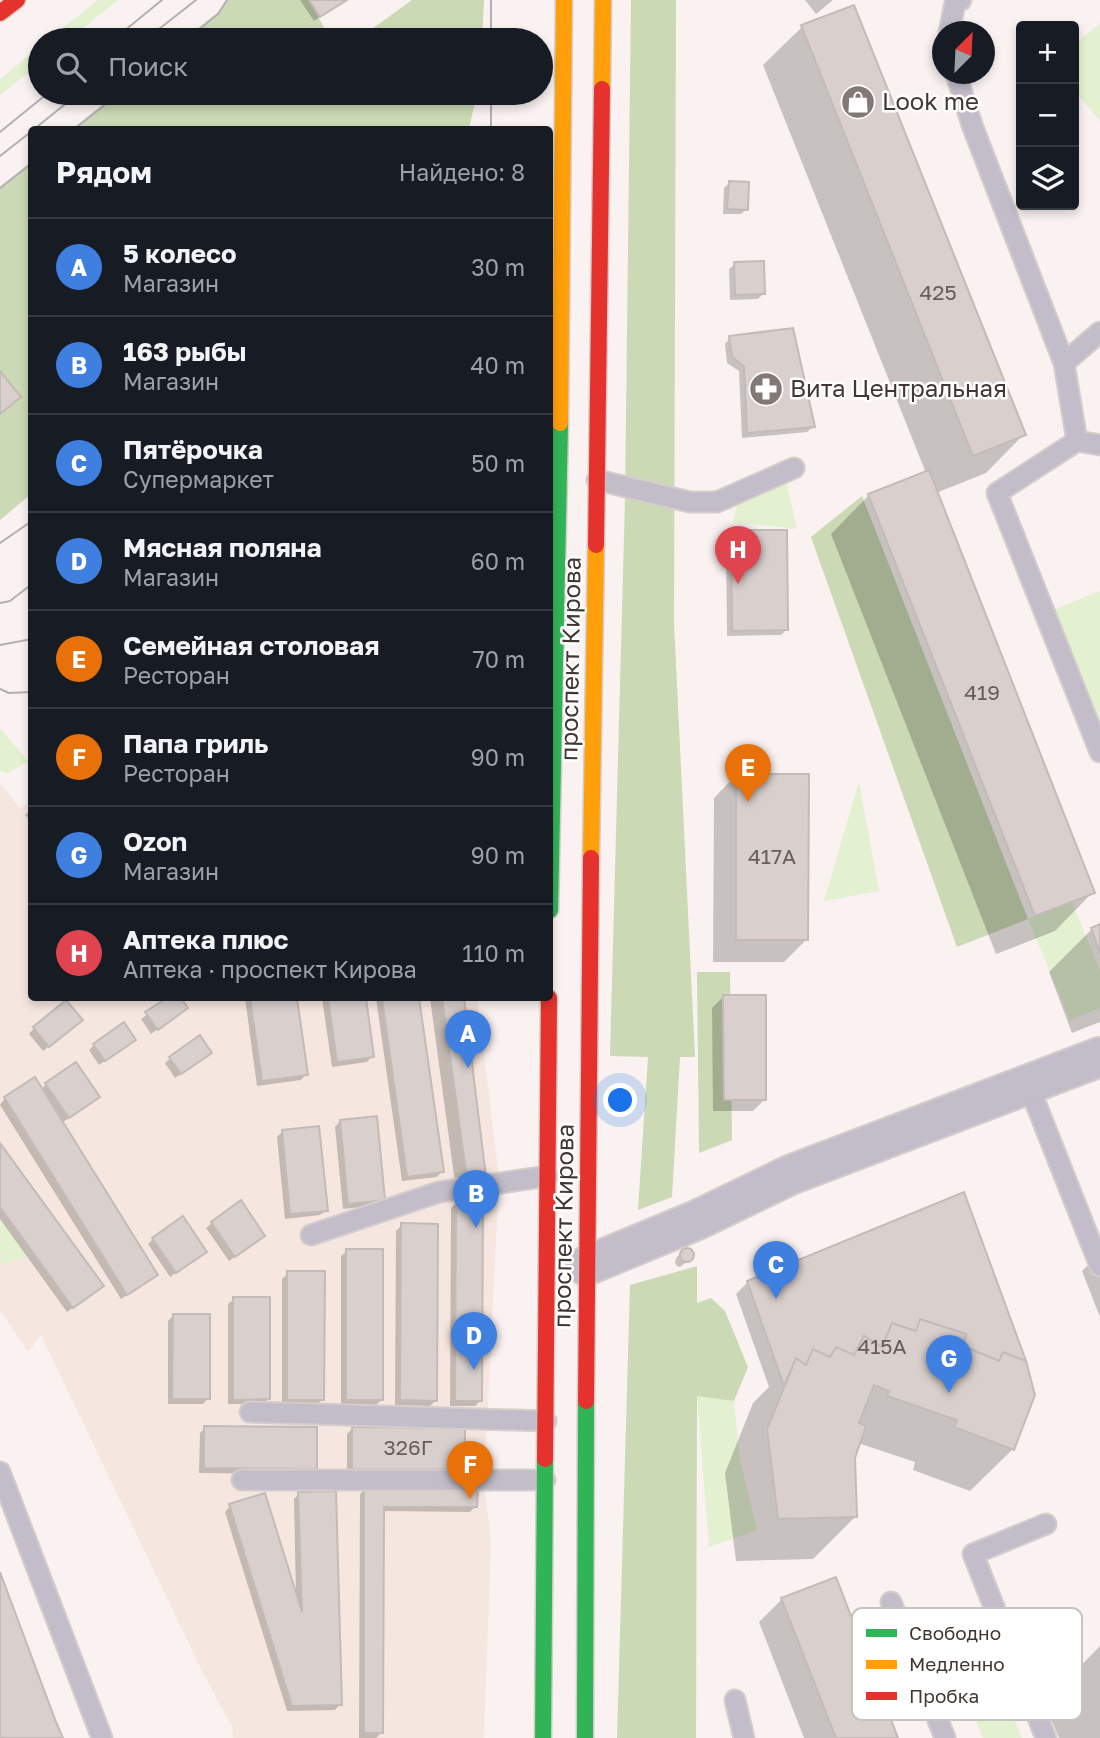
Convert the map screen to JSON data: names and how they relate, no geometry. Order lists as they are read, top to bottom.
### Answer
{
  "streets": {
    "main road": ["проспект Кирова"]
  },
  "places": {
    "shop": ["Look me"],
    "pharmacy": ["Вита Центральная"]
  },
  "house_numbers": [
    "425",
    "419",
    "417А",
    "415А",
    "326Г"
  ],
  "legend": ["Свободно", "Медленно", "Пробка"],
  "north": "top right",
  "page": {
    "map_buttons": ["+", "−"],
    "search": "Поиск",
    "heading": ["Рядом", "Найдено: 8"],
    "list": [
      {
        "mark": "A",
        "name": "5 колесо",
        "note": "Магазин",
        "value": "30 m"
      },
      {
        "mark": "B",
        "name": "163 рыбы",
        "note": "Магазин",
        "value": "40 m"
      },
      {
        "mark": "C",
        "name": "Пятёрочка",
        "note": "Супермаркет",
        "value": "50 m"
      },
      {
        "mark": "D",
        "name": "Мясная поляна",
        "note": "Магазин",
        "value": "60 m"
      },
      {
        "mark": "E",
        "name": "Семейная столовая",
        "note": "Ресторан",
        "value": "70 m"
      },
      {
        "mark": "F",
        "name": "Папа гриль",
        "note": "Ресторан",
        "value": "90 m"
      },
      {
        "mark": "G",
        "name": "Ozon",
        "note": "Магазин",
        "value": "90 m"
      },
      {
        "mark": "H",
        "name": "Аптека плюс",
        "note": "Аптека · проспект Кирова",
        "value": "110 m"
      }
    ],
    "pins": [
      "H",
      "E",
      "A",
      "B",
      "C",
      "D",
      "G",
      "F"
    ]
  }
}
